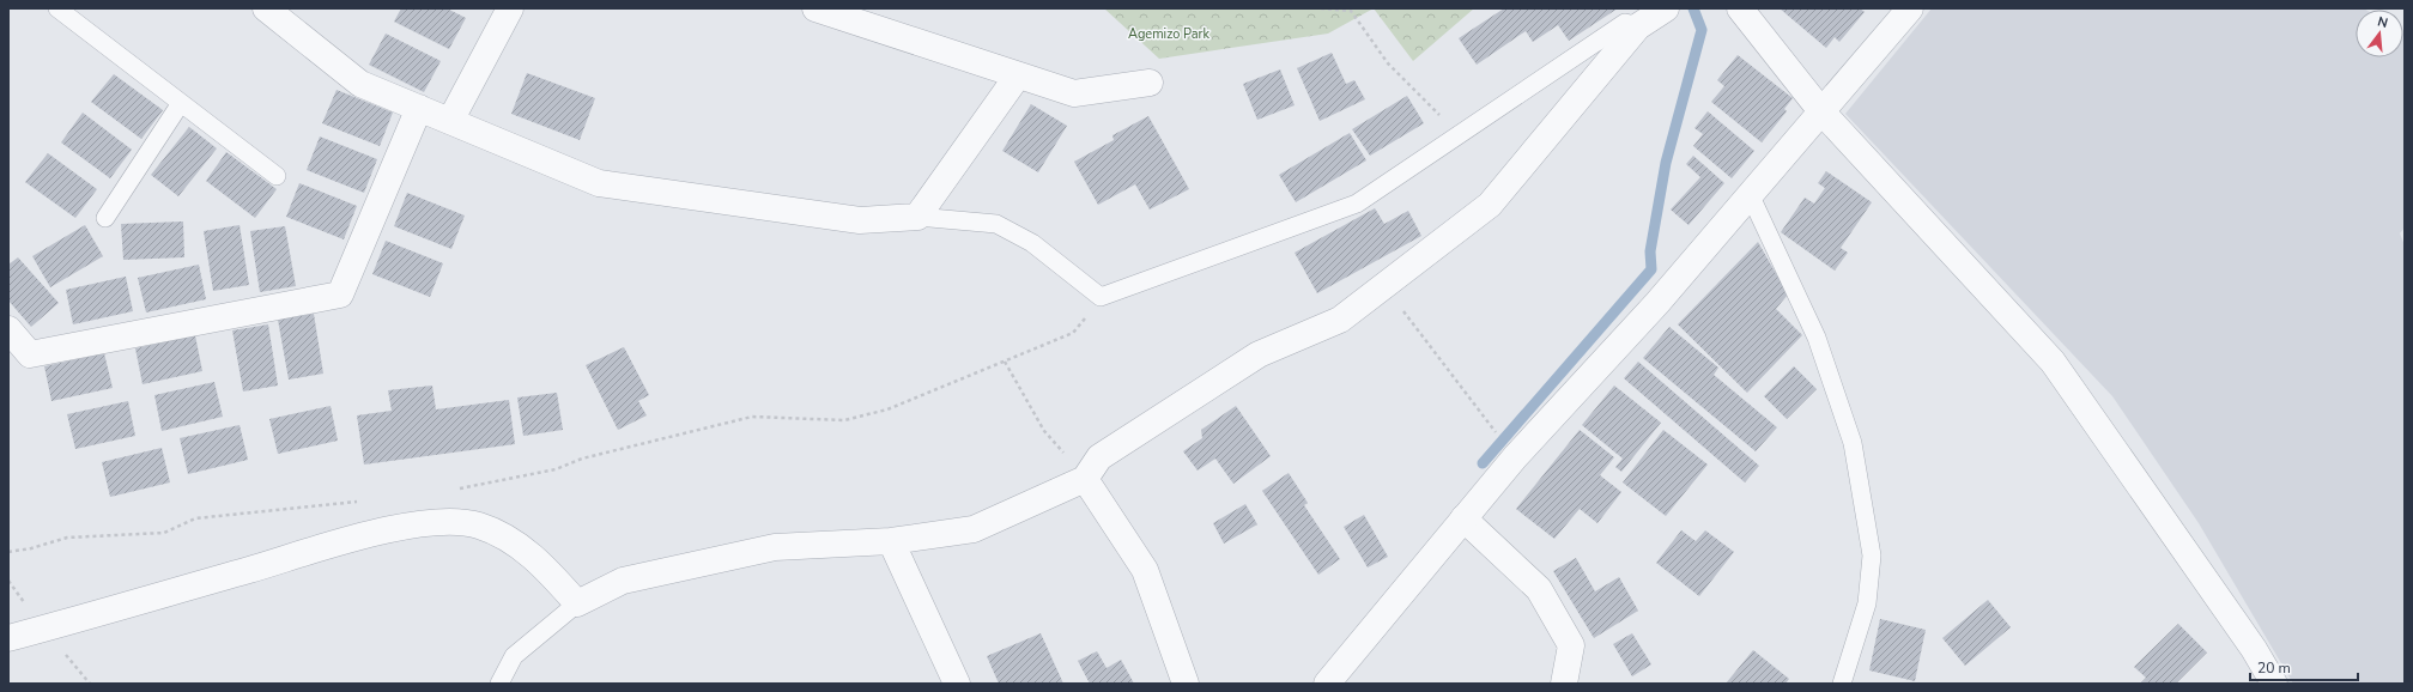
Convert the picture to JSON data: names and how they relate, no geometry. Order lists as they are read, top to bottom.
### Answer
{
  "parks": ["Agemizo Park"],
  "scale_bar": "20 m",
  "north": "top"
}
